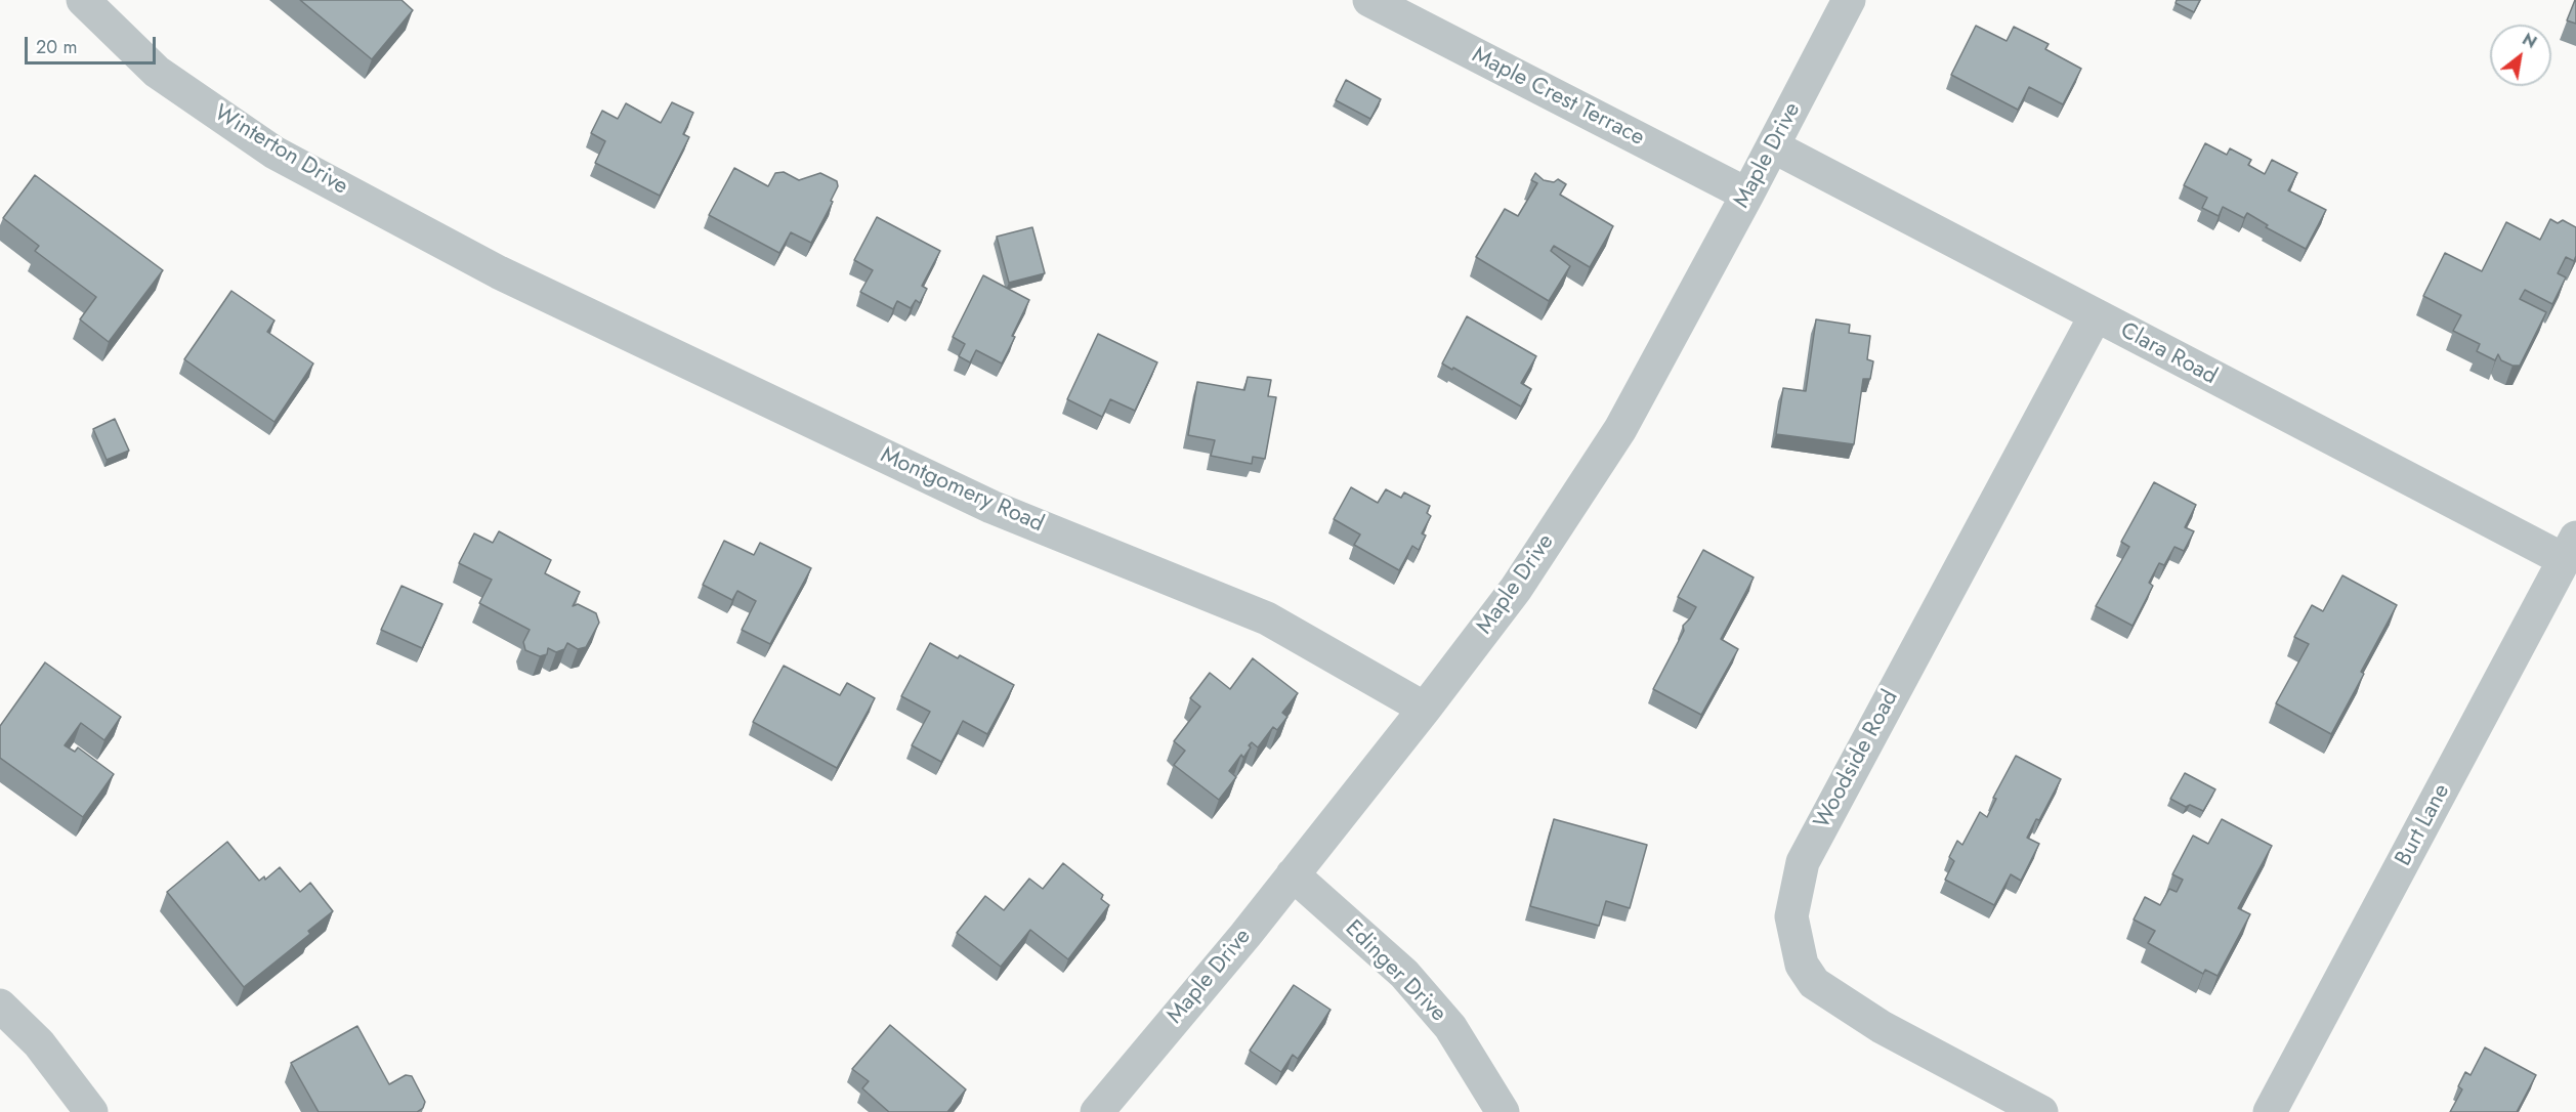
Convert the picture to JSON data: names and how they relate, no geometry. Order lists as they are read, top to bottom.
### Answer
{
  "streets": {
    "street": [
      "Maple Crest Terrace",
      "Winterton Drive",
      "Maple Drive",
      "Clara Road",
      "Montgomery Road",
      "Woodside Road",
      "Burt Lane",
      "Edinger Drive"
    ]
  },
  "crossings": [
    ["Maple Crest Terrace", "Maple Drive"],
    ["Winterton Drive", "Montgomery Road"],
    ["Maple Drive", "Clara Road"],
    ["Maple Drive", "Montgomery Road"],
    ["Maple Drive", "Edinger Drive"],
    ["Clara Road", "Woodside Road"],
    ["Clara Road", "Burt Lane"]
  ],
  "scale_bar": "20 m",
  "north": "top right"
}
